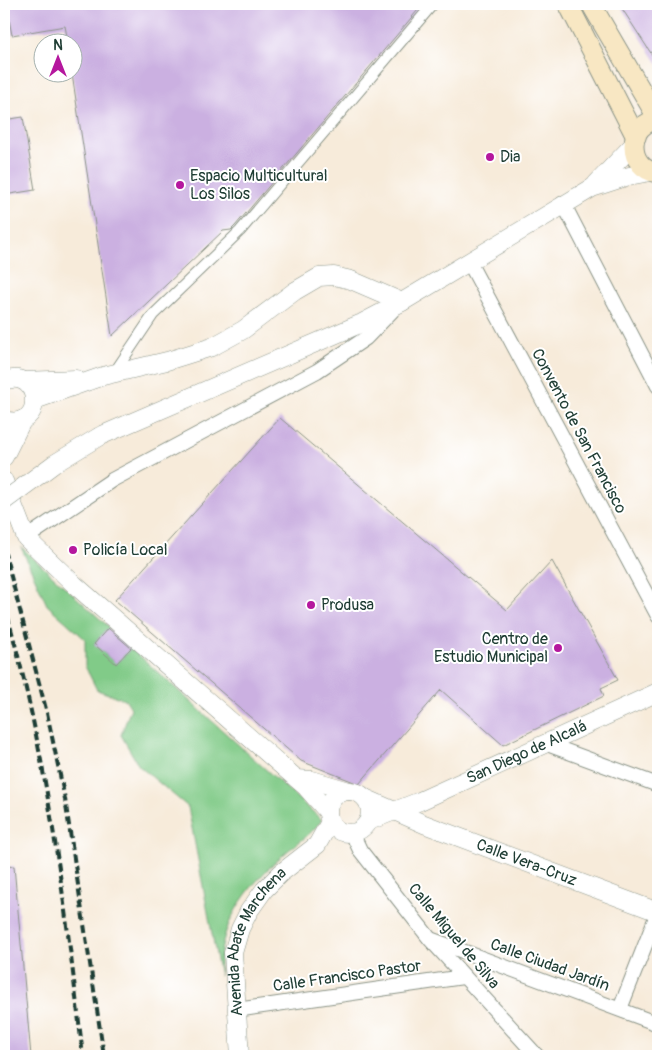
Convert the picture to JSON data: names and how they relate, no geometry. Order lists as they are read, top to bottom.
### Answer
{
  "streets": {
    "street": [
      "Convento de San Francisco",
      "San Diego de Alcalá",
      "Calle Vera-Cruz",
      "Calle Miguel de Silva",
      "Avenida Abate Marchena",
      "Calle Ciudad Jardín",
      "Calle Francisco Pastor"
    ]
  },
  "crossings": [
    ["San Diego de Alcalá", "Calle Vera-Cruz"],
    ["San Diego de Alcalá", "Calle Miguel de Silva"],
    ["San Diego de Alcalá", "Avenida Abate Marchena"],
    ["Calle Miguel de Silva", "Avenida Abate Marchena"],
    ["Calle Miguel de Silva", "Calle Ciudad Jardín"],
    ["Calle Miguel de Silva", "Calle Francisco Pastor"],
    ["Avenida Abate Marchena", "Calle Francisco Pastor"]
  ],
  "places": [
    "Dia",
    "Espacio Multicultural Los Silos",
    "Policía Local",
    "Produsa",
    "Centro de Estudio Municipal"
  ],
  "north": "top"
}
